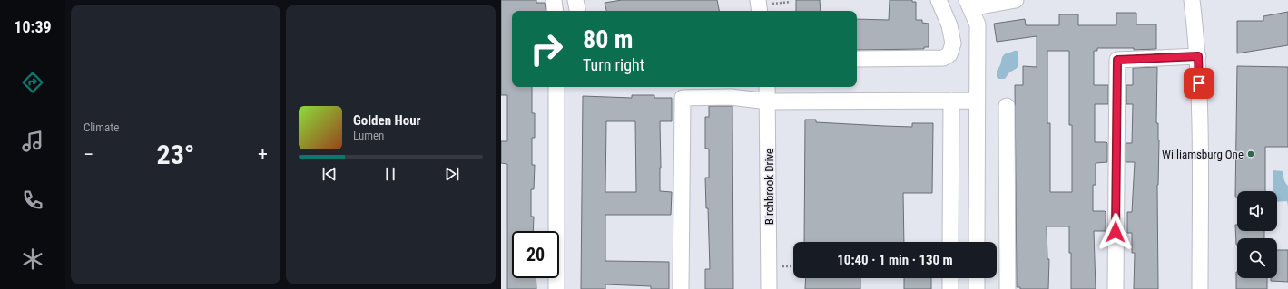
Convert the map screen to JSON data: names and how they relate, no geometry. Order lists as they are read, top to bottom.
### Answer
{
  "streets": {
    "street": ["Birchbrook Drive"]
  },
  "places": ["Williamsburg One"],
  "page": {
    "tabs": "10:39",
    "tile": "Climate",
    "turn": ["80 m", "Turn right"],
    "song": ["Golden Hour", "Lumen"],
    "heat": ["−", "23°", "+"],
    "limit": "20",
    "trip": "10:40 · 1 min · 130 m"
  }
}
